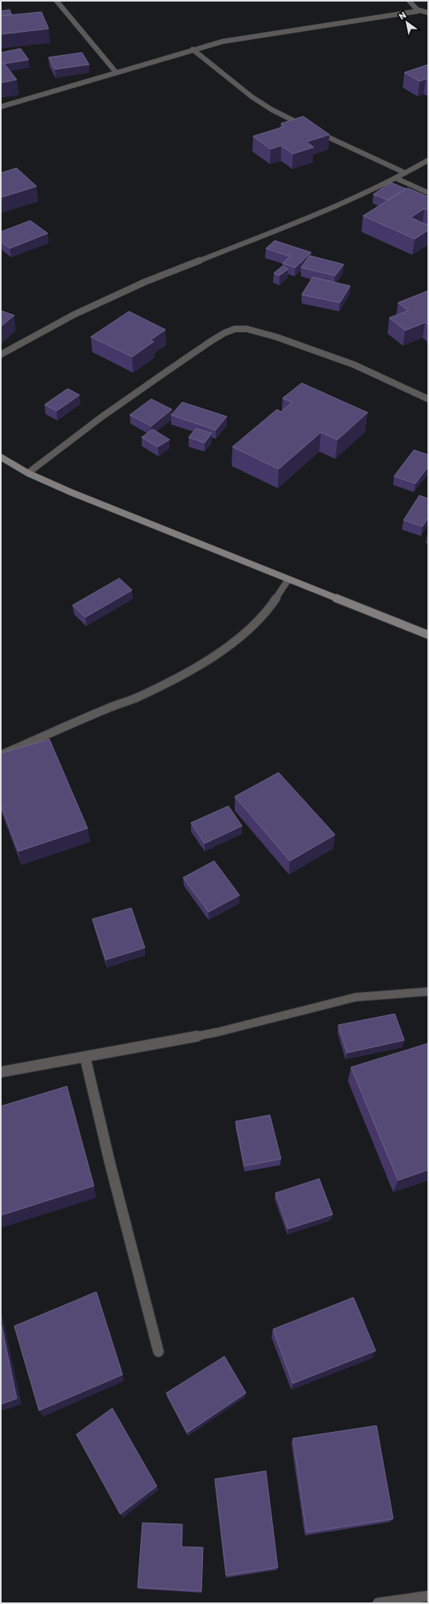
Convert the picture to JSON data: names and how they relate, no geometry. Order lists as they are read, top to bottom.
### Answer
{
  "north": "top left"
}
